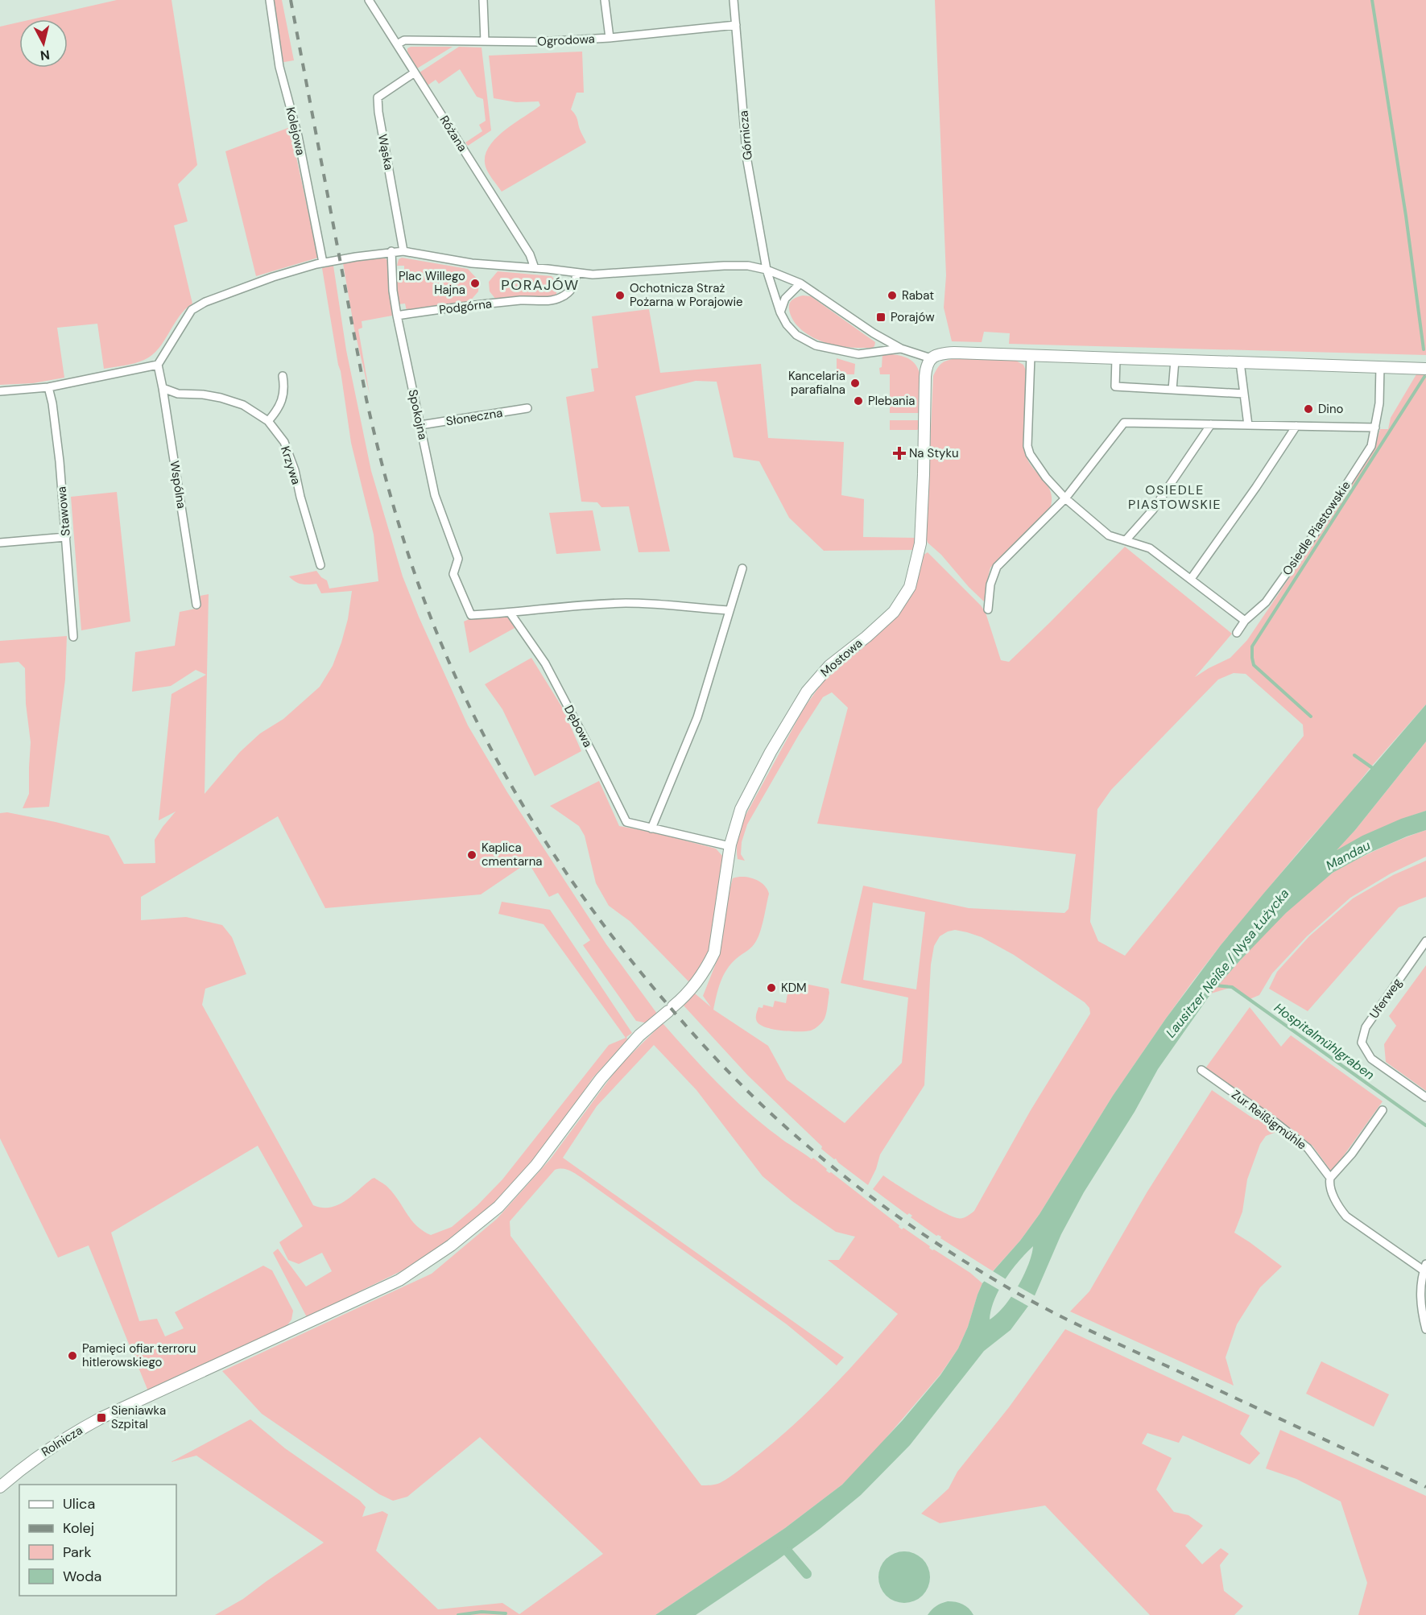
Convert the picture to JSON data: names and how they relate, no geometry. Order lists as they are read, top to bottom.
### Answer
{
  "streets": {
    "street": [
      "Ogrodowa",
      "Kolejowa",
      "Różana",
      "Górnicza",
      "Wąska",
      "Podgórna",
      "Spokojna",
      "Słoneczna",
      "Krzywa",
      "Wspólna",
      "Stawowa",
      "Osiedle Piastowskie",
      "Mostowa",
      "Dębowa",
      "Uferweg",
      "Zur Reißigmühle",
      "Rolnicza"
    ]
  },
  "crossings": [
    ["Ogrodowa", "Różana"],
    ["Ogrodowa", "Górnicza"],
    ["Różana", "Wąska"],
    ["Podgórna", "Spokojna"],
    ["Spokojna", "Słoneczna"],
    ["Spokojna", "Dębowa"],
    ["Krzywa", "Wspólna"],
    ["Mostowa", "Dębowa"],
    ["Mostowa", "Rolnicza"]
  ],
  "districts": ["PORAJÓW", "OSIEDLE PIASTOWSKIE"],
  "water": ["Mandau", "Lausitzer Neiße / Nysa Łużycka", "Hospitalmühlgraben"],
  "places": {
    "other": [
      "Plac Willego Hajna",
      "Ochotnicza Straż Pożarna w Porajowie",
      "Rabat",
      "Kancelaria parafialna",
      "Plebania",
      "Dino",
      "Kaplica cmentarna",
      "KDM",
      "Pamięci ofiar terroru hitlerowskiego"
    ],
    "transit": ["Porajów", "Sieniawka Szpital"],
    "health": ["Na Styku"]
  },
  "legend": [
    "Ulica",
    "Kolej",
    "Park",
    "Woda"
  ],
  "north": "bottom"
}
